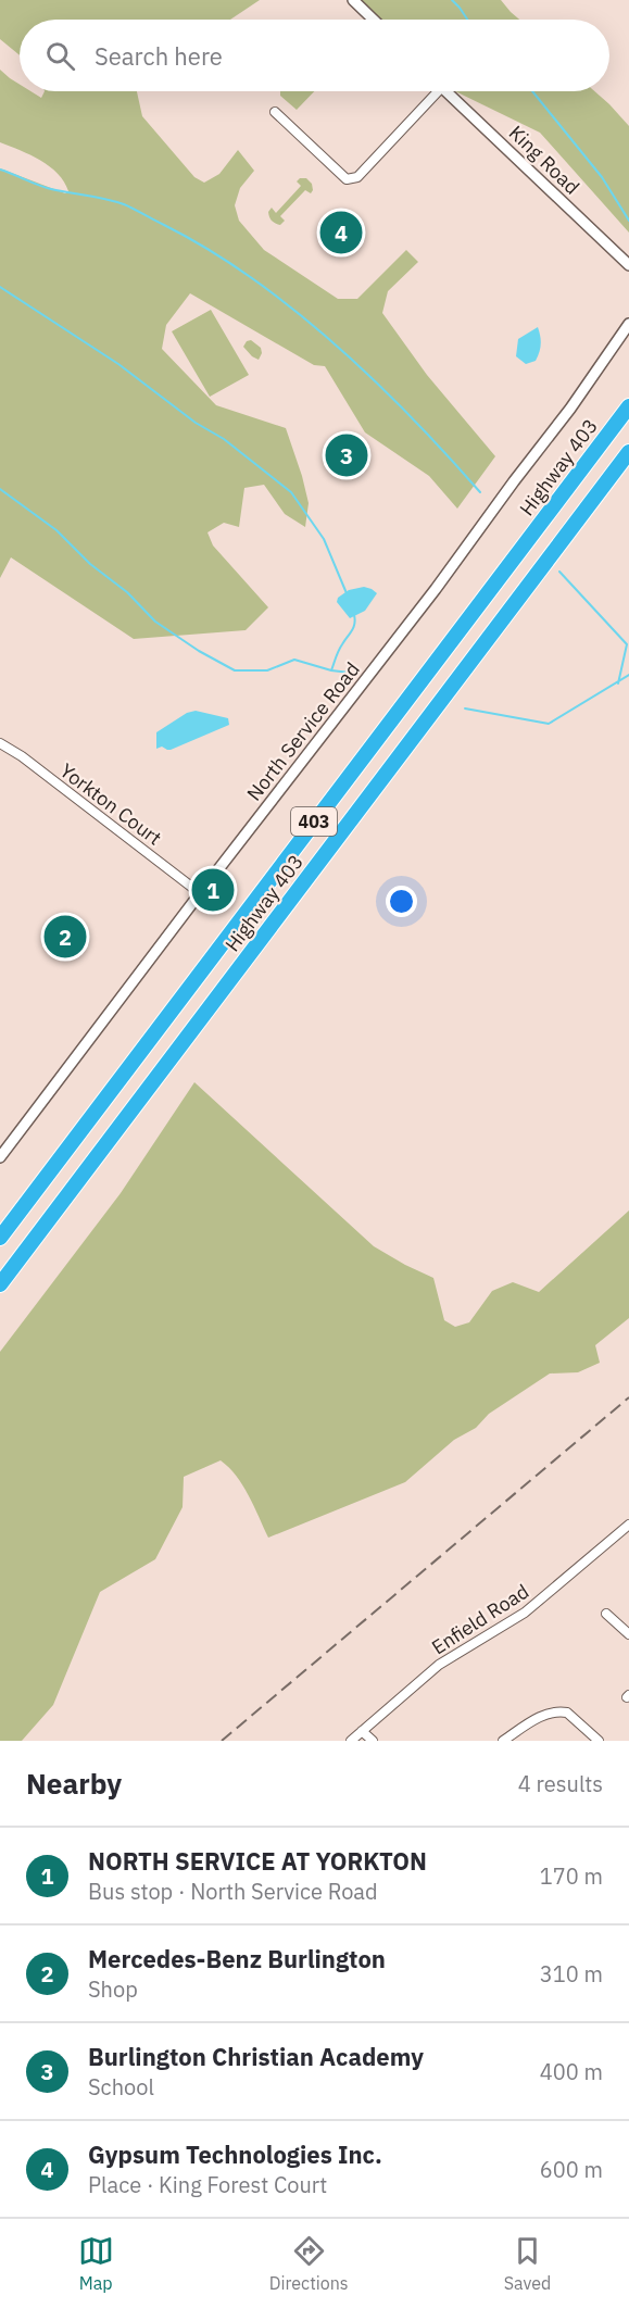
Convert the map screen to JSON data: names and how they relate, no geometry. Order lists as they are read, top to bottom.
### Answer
{
  "streets": {
    "highway": ["Highway 403", "403"],
    "street": [
      "King Road",
      "North Service Road",
      "Yorkton Court",
      "Enfield Road"
    ]
  },
  "crossings": [
    ["North Service Road", "Yorkton Court"]
  ],
  "page": {
    "search": "Search here",
    "pins": [
      "4",
      "3",
      "1",
      "2"
    ],
    "heading": ["Nearby", "4 results"],
    "list": [
      {
        "mark": "1",
        "name": "NORTH SERVICE AT YORKTON",
        "note": "Bus stop · North Service Road",
        "value": "170 m"
      },
      {
        "mark": "2",
        "name": "Mercedes-Benz Burlington",
        "note": "Shop",
        "value": "310 m"
      },
      {
        "mark": "3",
        "name": "Burlington Christian Academy",
        "note": "School",
        "value": "400 m"
      },
      {
        "mark": "4",
        "name": "Gypsum Technologies Inc.",
        "note": "Place · King Forest Court",
        "value": "600 m"
      }
    ],
    "nav": ["Map", "Directions", "Saved"]
  }
}
